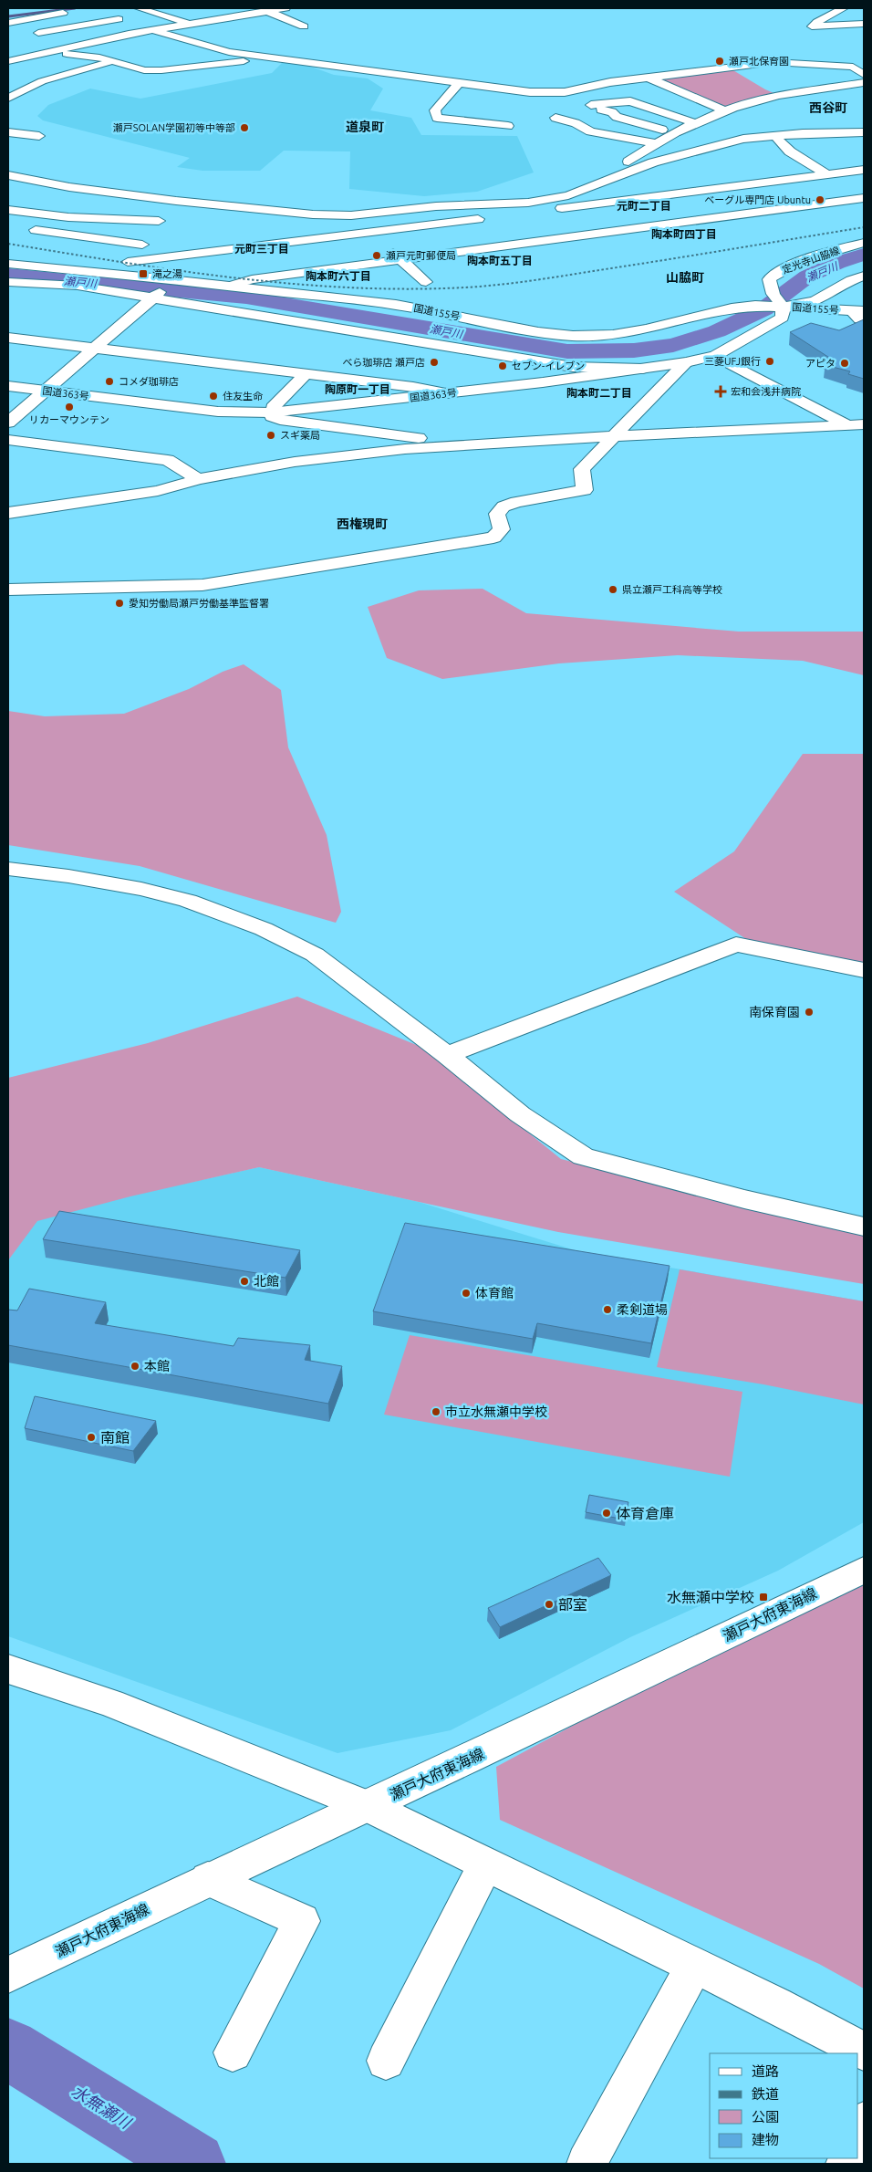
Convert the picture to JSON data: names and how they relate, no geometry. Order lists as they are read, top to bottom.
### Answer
{
  "streets": {
    "main road": [
      "定光寺山脇線",
      "国道155号",
      "国道363号",
      "瀬戸大府東海線"
    ]
  },
  "crossings": [
    ["定光寺山脇線", "国道155号"],
    ["定光寺山脇線", "国道363号"],
    ["国道155号", "国道363号"]
  ],
  "districts": [
    "西谷町",
    "道泉町",
    "元町二丁目",
    "陶本町四丁目",
    "元町三丁目",
    "陶本町五丁目",
    "陶本町六丁目",
    "山脇町",
    "陶原町一丁目",
    "陶本町二丁目",
    "西権現町"
  ],
  "water": ["瀬戸川", "水無瀬川"],
  "places": {
    "other": [
      "瀬戸北保育園",
      "瀬戸SOLAN学園初等中等部",
      "ベーグル専門店 Ubuntu",
      "瀬戸元町郵便局",
      "三菱UFJ銀行",
      "べら珈琲店 瀬戸店",
      "アピタ",
      "セブン-イレブン",
      "コメダ珈琲店",
      "住友生命",
      "リカーマウンテン",
      "スギ薬局",
      "県立瀬戸工科高等学校",
      "愛知労働局瀬戸労働基準監督署",
      "南保育園",
      "北館",
      "体育館",
      "柔剣道場",
      "本館",
      "市立水無瀬中学校",
      "南館",
      "体育倉庫",
      "部室"
    ],
    "transit": ["滝之湯", "水無瀬中学校"],
    "health": ["宏和会浅井病院"]
  },
  "legend": [
    "道路",
    "鉄道",
    "公園",
    "建物"
  ]
}
